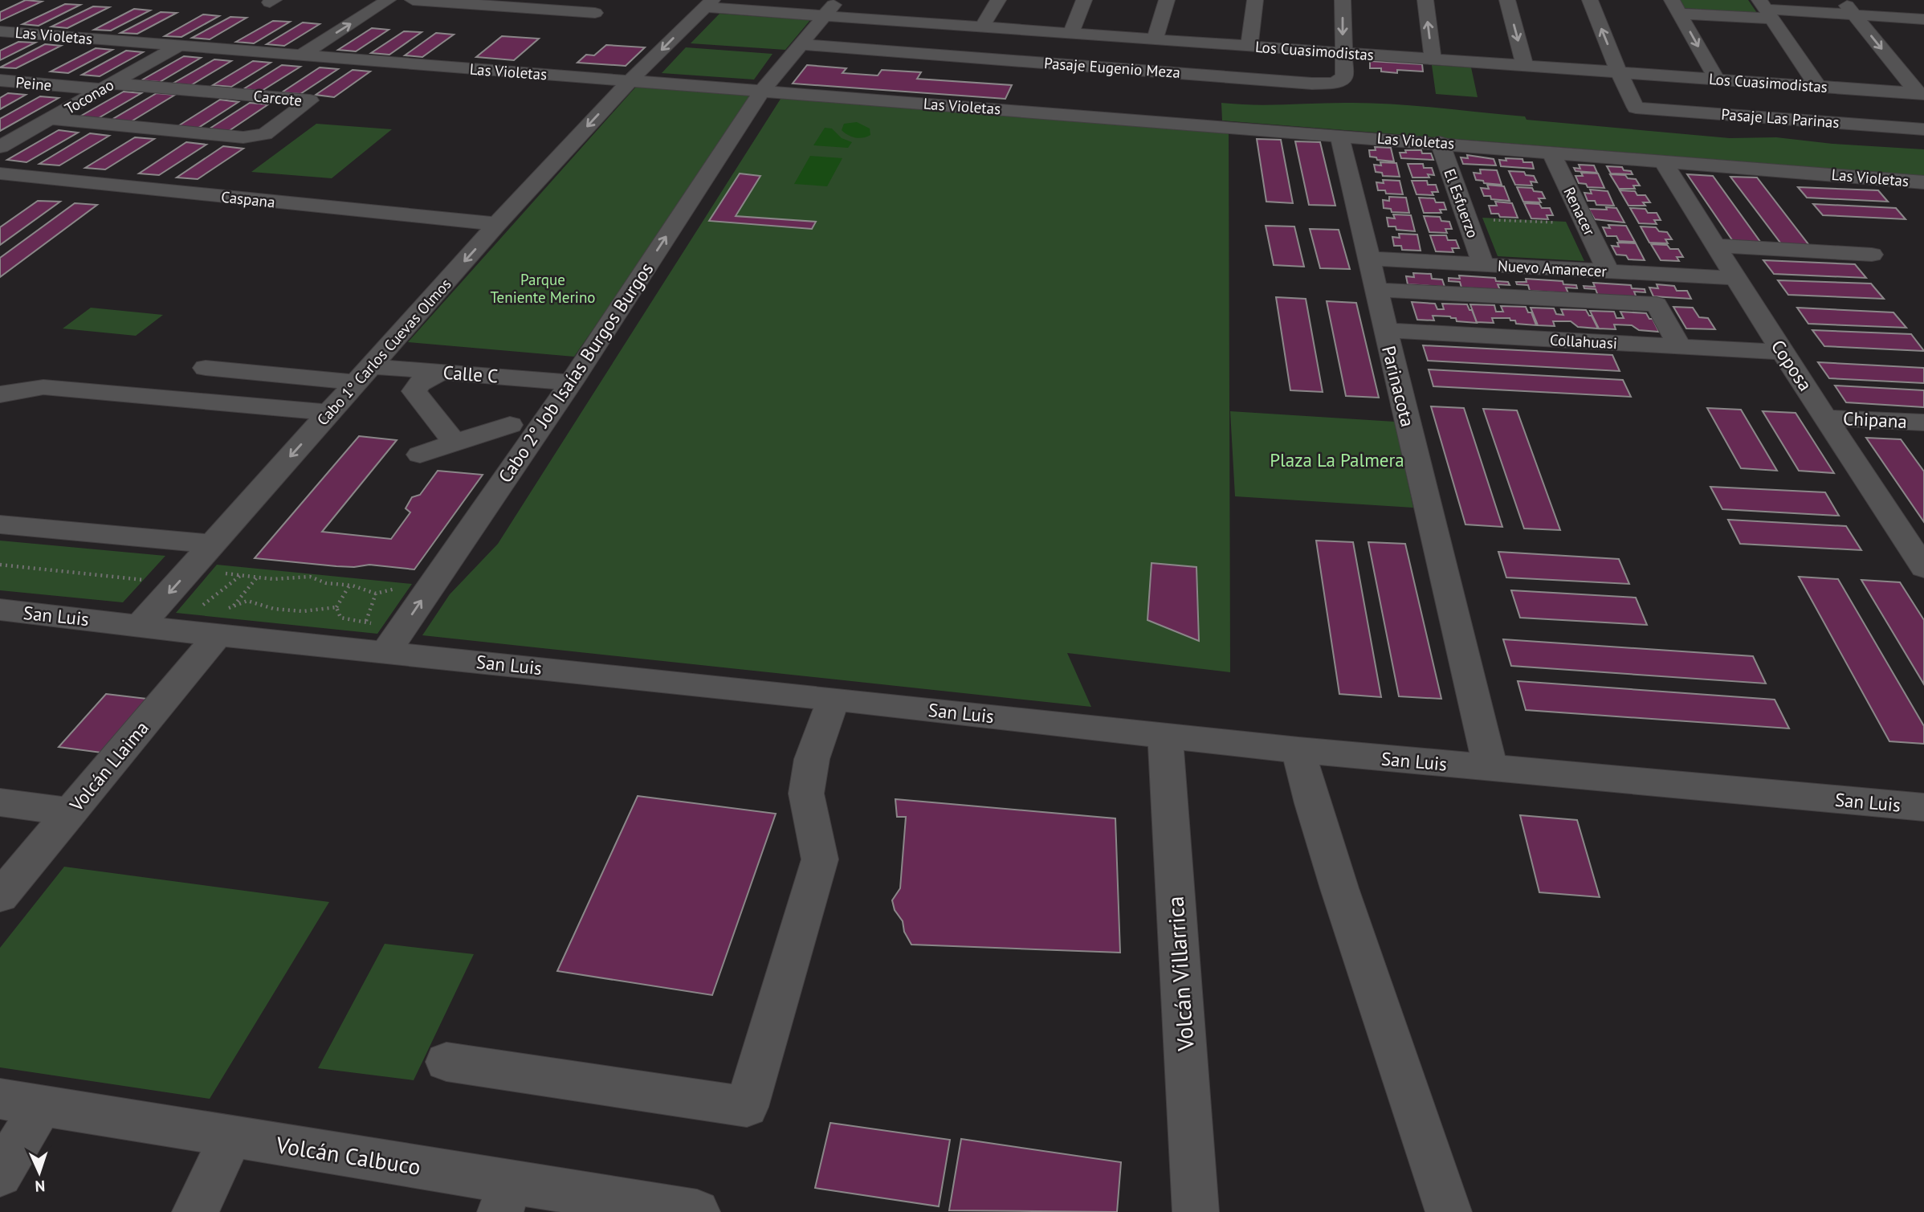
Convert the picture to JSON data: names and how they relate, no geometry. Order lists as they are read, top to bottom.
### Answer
{
  "streets": {
    "street": [
      "Las Violetas",
      "Los Cuasimodistas",
      "Pasaje Eugenio Meza",
      "Peine",
      "Toconao",
      "Carcote",
      "Pasaje Las Parinas",
      "Caspana",
      "El Esfuerzo",
      "Renacer",
      "Nuevo Amanecer",
      "Collahuasi",
      "Cabo 1° Carlos Cuevas Olmos",
      "Coposa",
      "Cabo 2° Job Isaías Burgos Burgos",
      "Calle C",
      "Parinacota",
      "Chipana",
      "San Luis",
      "Volcán Llaima",
      "Volcán Villarrica",
      "Volcán Calbuco"
    ]
  },
  "crossings": [
    ["Las Violetas", "Toconao"],
    ["Las Violetas", "El Esfuerzo"],
    ["Las Violetas", "Renacer"],
    ["Las Violetas", "Cabo 1° Carlos Cuevas Olmos"],
    ["Las Violetas", "Coposa"],
    ["Las Violetas", "Cabo 2° Job Isaías Burgos Burgos"],
    ["Las Violetas", "Parinacota"],
    ["Los Cuasimodistas", "Pasaje Eugenio Meza"],
    ["Los Cuasimodistas", "Pasaje Las Parinas"],
    ["Los Cuasimodistas", "Cabo 1° Carlos Cuevas Olmos"],
    ["Los Cuasimodistas", "Cabo 2° Job Isaías Burgos Burgos"],
    ["Pasaje Eugenio Meza", "Cabo 2° Job Isaías Burgos Burgos"],
    ["Peine", "Toconao"],
    ["Peine", "Carcote"],
    ["Toconao", "Carcote"],
    ["Caspana", "Cabo 1° Carlos Cuevas Olmos"],
    ["El Esfuerzo", "Nuevo Amanecer"],
    ["Renacer", "Nuevo Amanecer"],
    ["Nuevo Amanecer", "Coposa"],
    ["Nuevo Amanecer", "Parinacota"],
    ["Collahuasi", "Coposa"],
    ["Collahuasi", "Parinacota"],
    ["Cabo 1° Carlos Cuevas Olmos", "Calle C"],
    ["Cabo 1° Carlos Cuevas Olmos", "San Luis"],
    ["Coposa", "Chipana"],
    ["Cabo 2° Job Isaías Burgos Burgos", "Calle C"],
    ["Cabo 2° Job Isaías Burgos Burgos", "San Luis"],
    ["Parinacota", "San Luis"],
    ["San Luis", "Volcán Llaima"],
    ["San Luis", "Volcán Villarrica"]
  ],
  "one_way": ["Cabo 1° Carlos Cuevas Olmos", "Cabo 2° Job Isaías Burgos Burgos"],
  "parks": ["Parque Teniente Merino", "Plaza La Palmera"],
  "north": "bottom"
}
